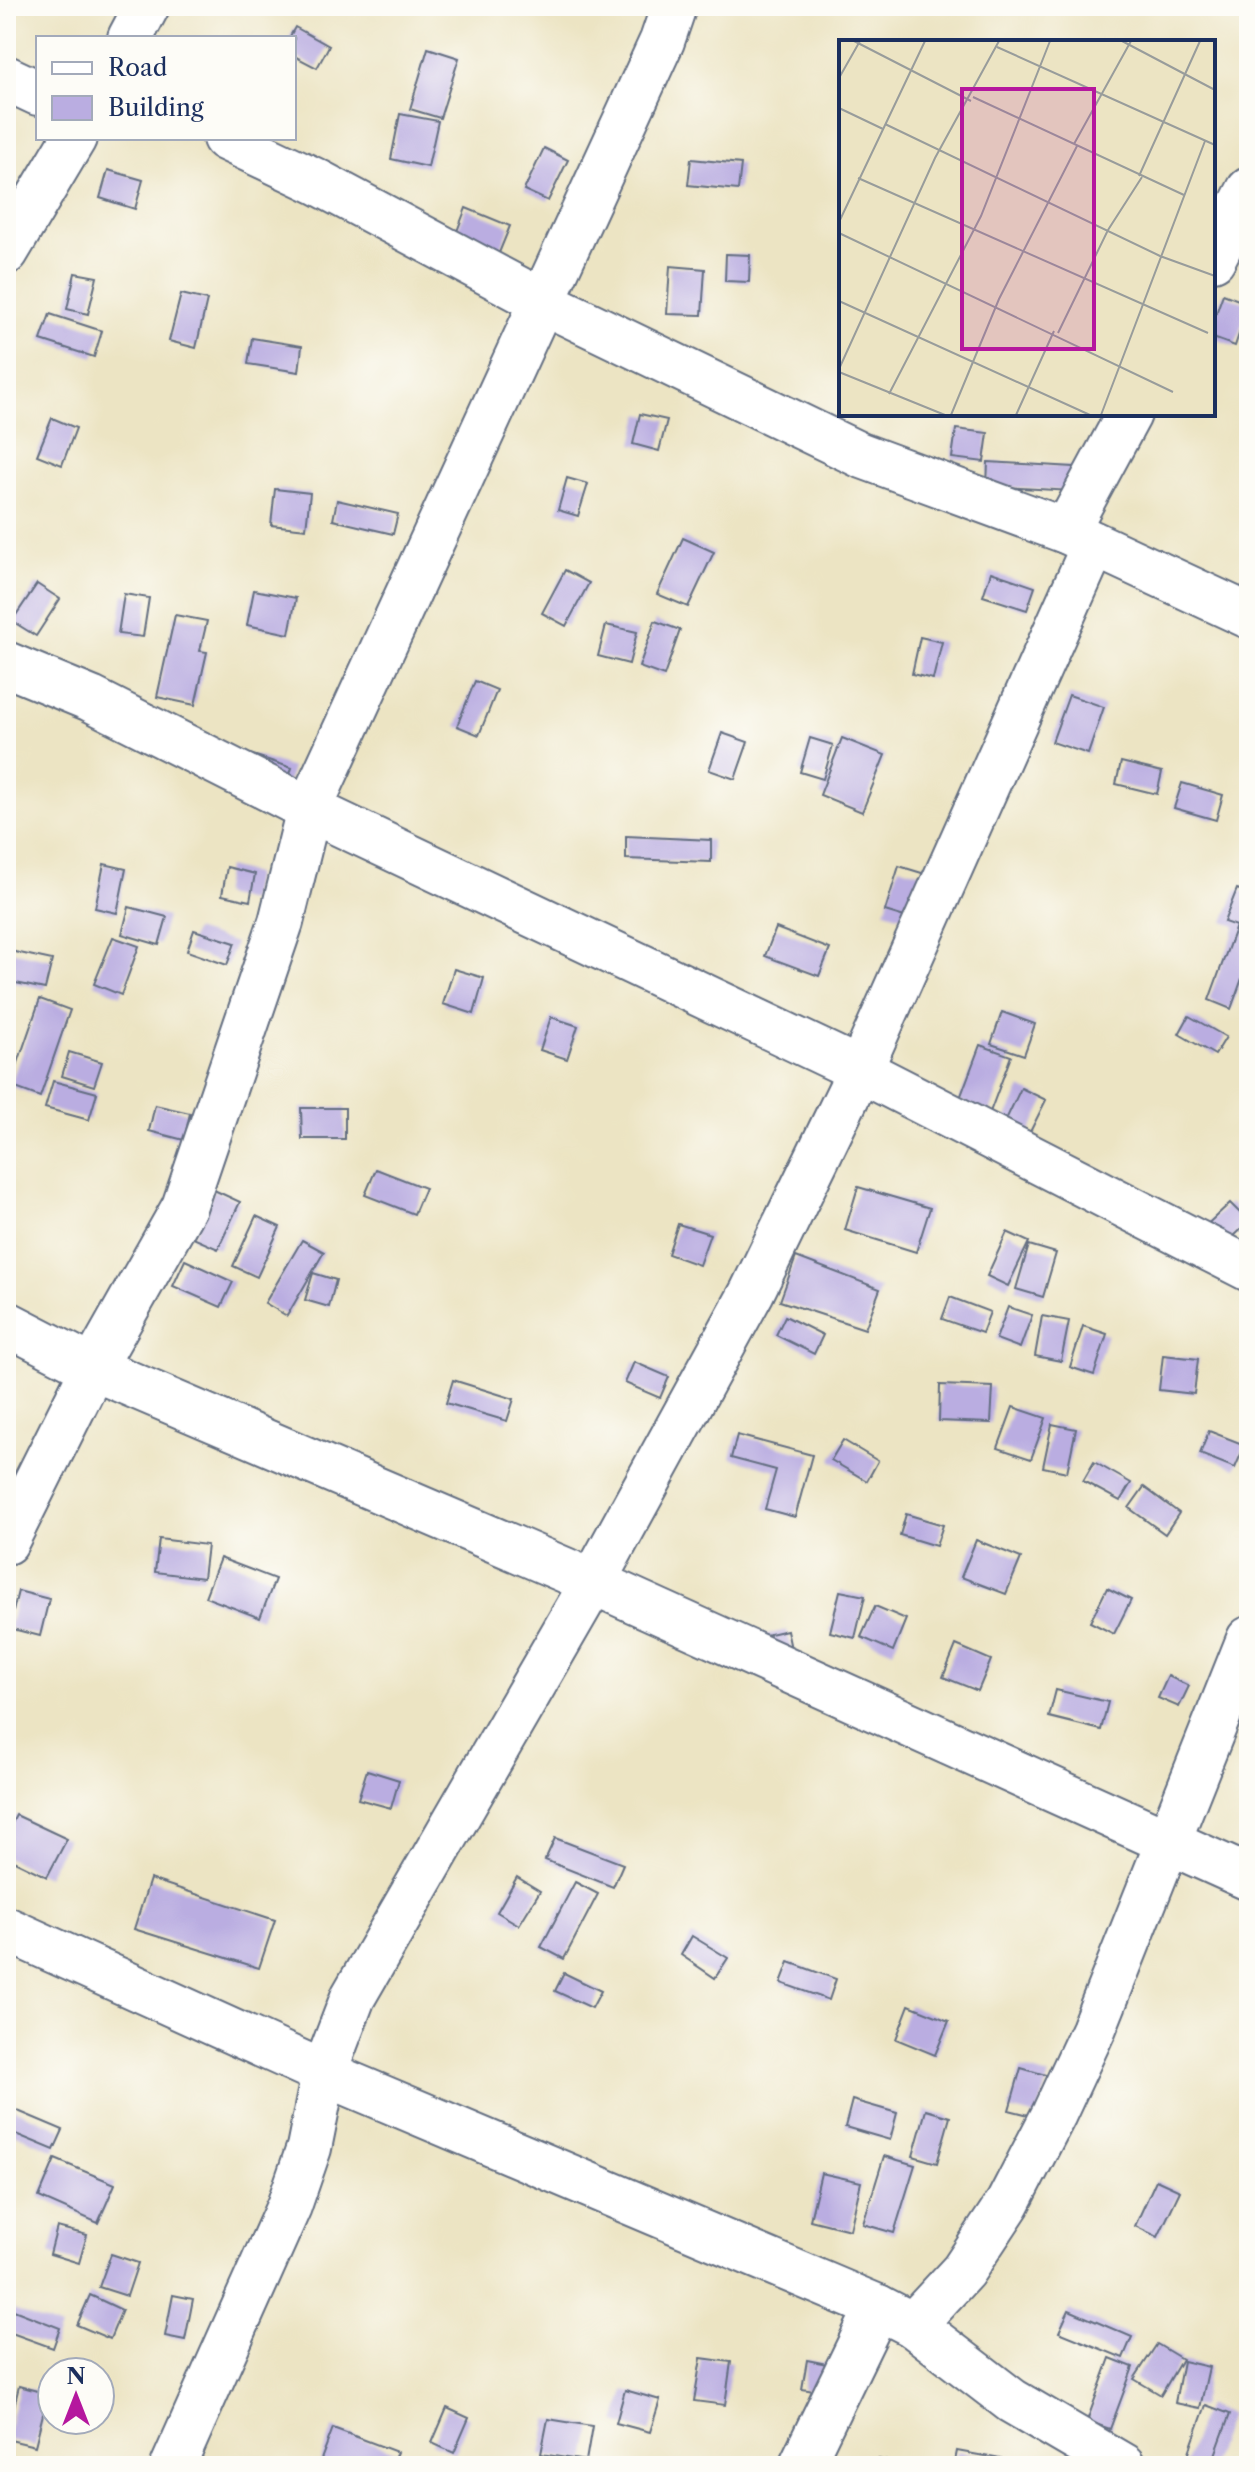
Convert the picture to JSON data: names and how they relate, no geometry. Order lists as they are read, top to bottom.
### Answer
{
  "legend": ["Road", "Building"],
  "north": "top"
}
